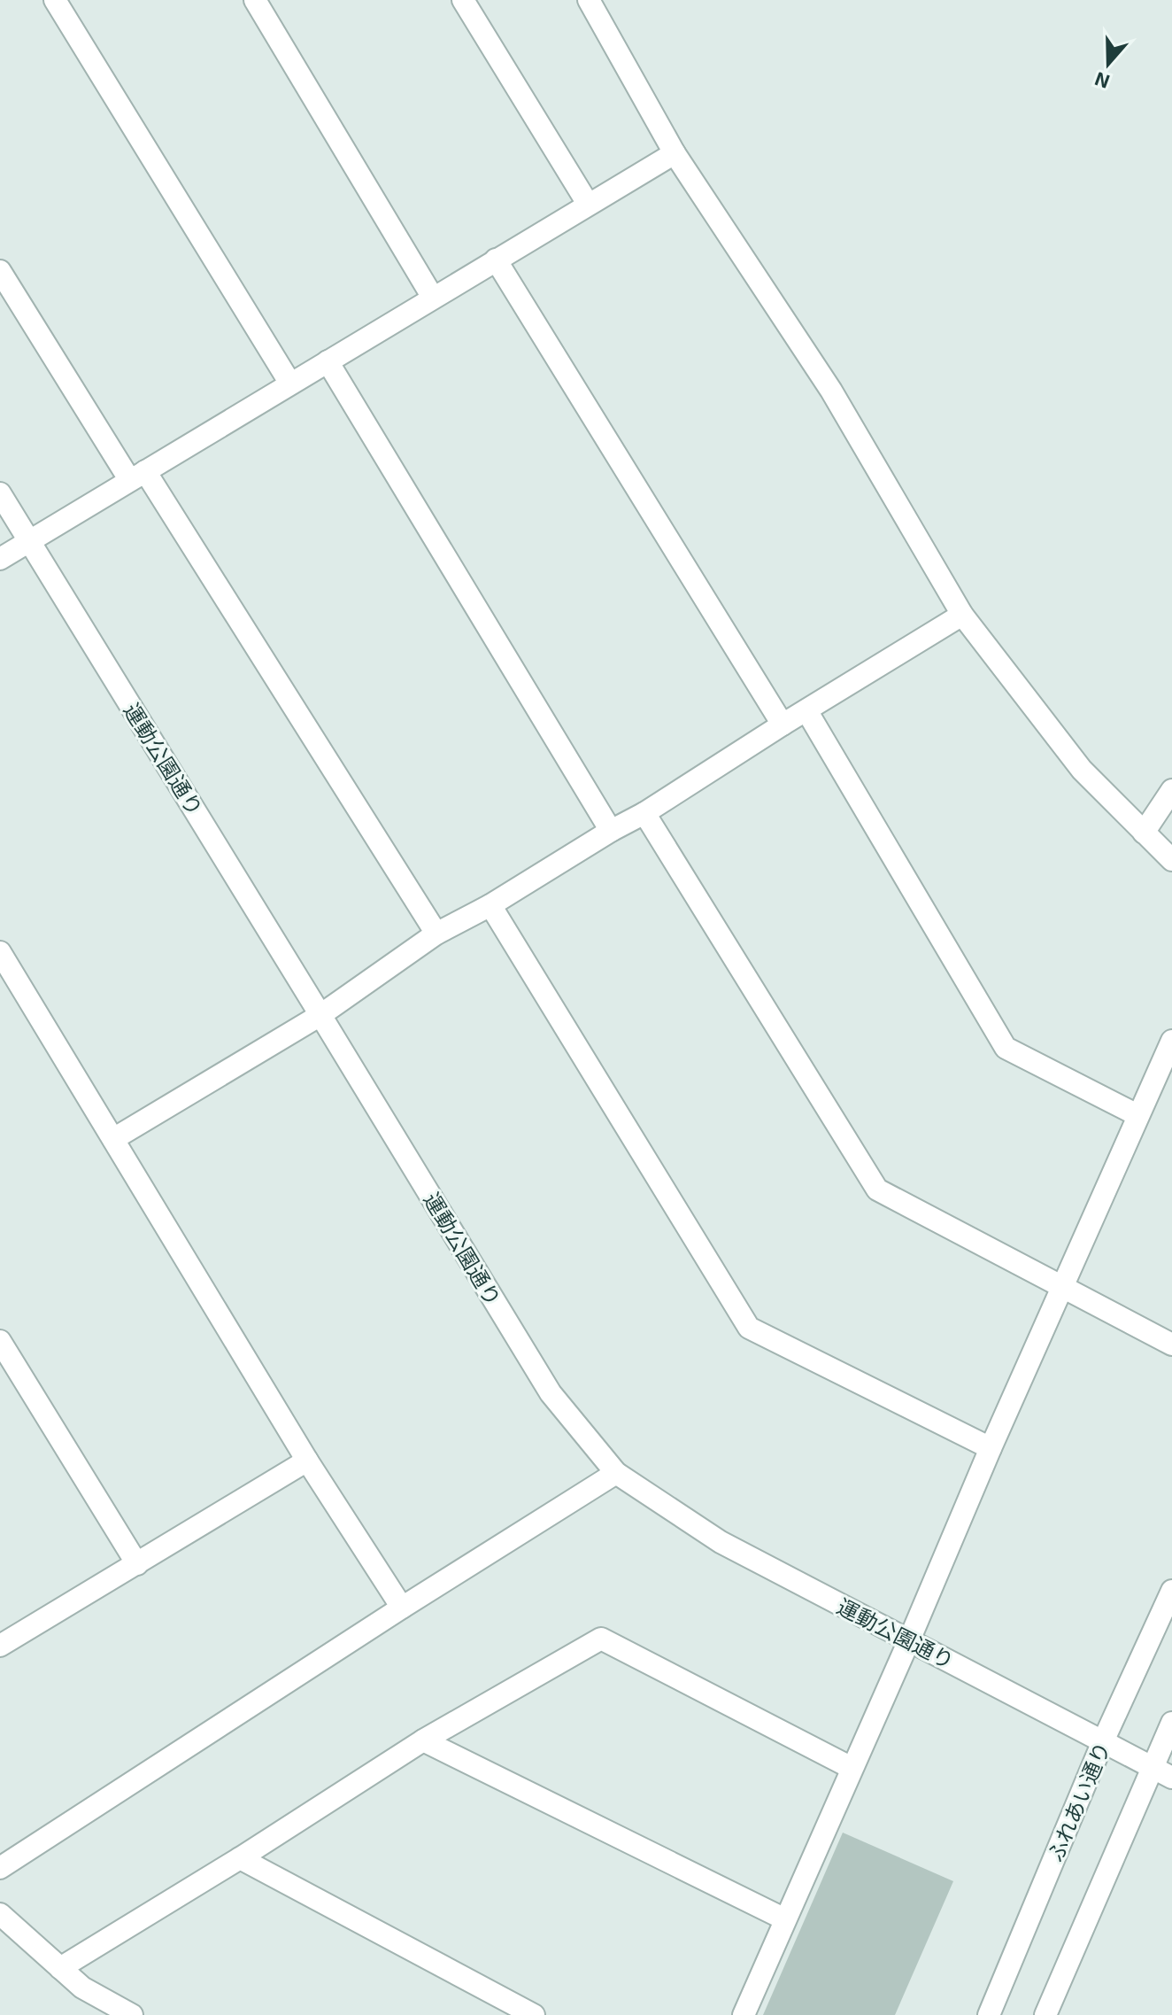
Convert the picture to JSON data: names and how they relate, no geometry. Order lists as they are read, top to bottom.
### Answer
{
  "streets": {
    "street": ["運動公園通り", "ふれあい通り"]
  },
  "crossings": [
    ["運動公園通り", "ふれあい通り"]
  ],
  "north": "bottom"
}
